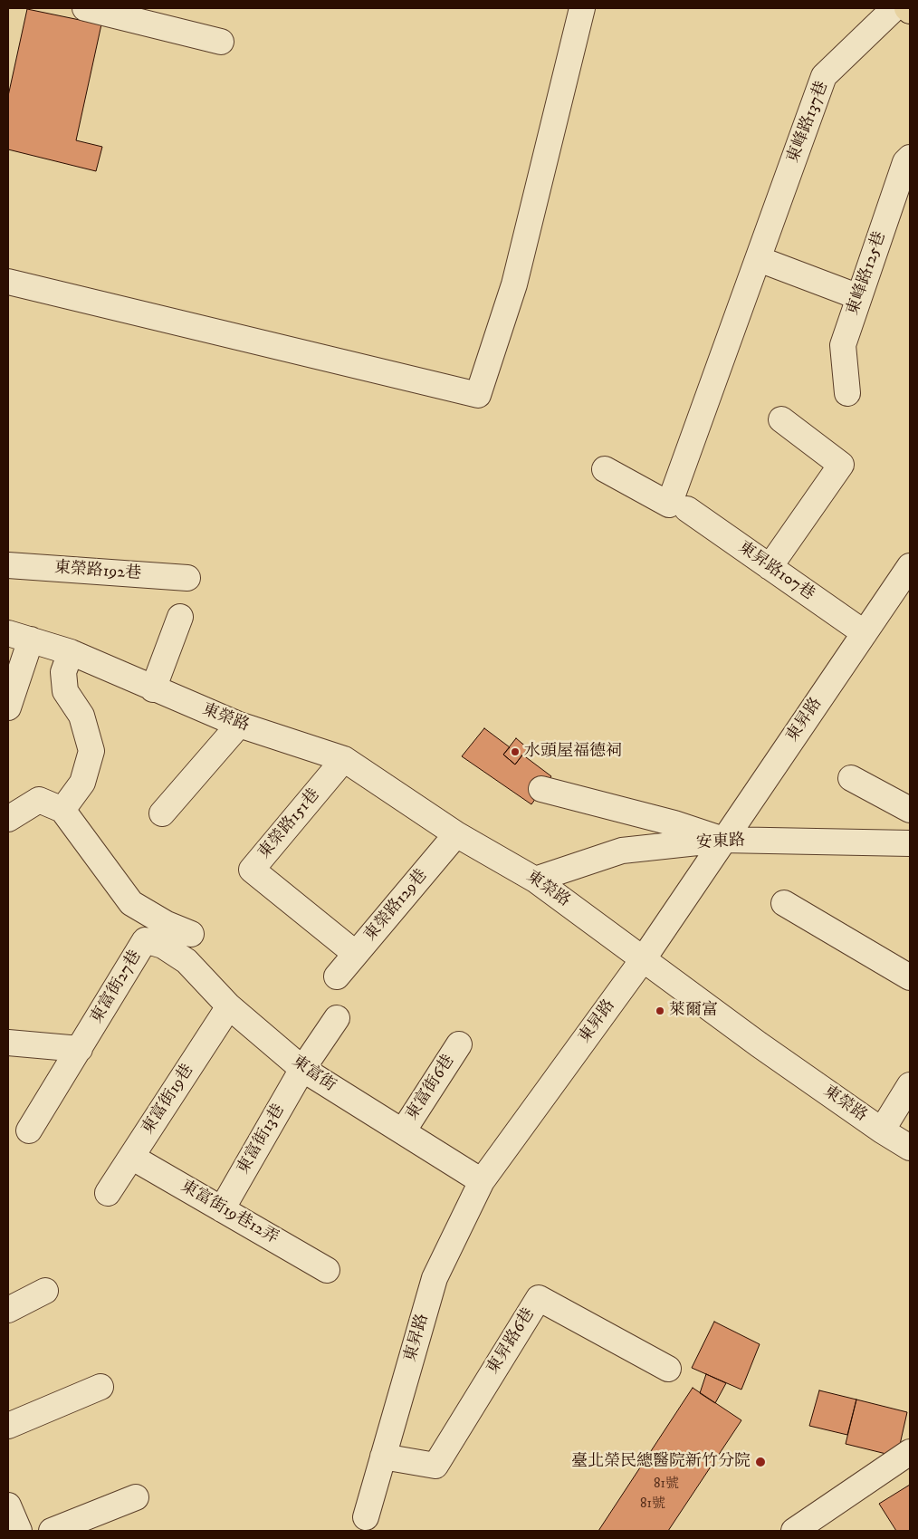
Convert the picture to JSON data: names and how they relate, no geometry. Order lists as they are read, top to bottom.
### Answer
{
  "streets": {
    "street": [
      "東峰路137巷",
      "東峰路125巷",
      "東榮路192巷",
      "東昇路107巷",
      "東榮路",
      "東昇路",
      "東榮路151巷",
      "安東路",
      "東榮路129巷",
      "東富街27巷",
      "東富街",
      "東富街6巷",
      "東富街19巷",
      "東富街13巷",
      "東富街19巷12弄",
      "東昇路6巷"
    ]
  },
  "crossings": [
    ["東峰路137巷", "東昇路107巷"],
    ["東昇路107巷", "東昇路"],
    ["東榮路", "東昇路"],
    ["東榮路", "東榮路151巷"],
    ["東榮路", "安東路"],
    ["東榮路", "東榮路129巷"],
    ["東昇路", "安東路"],
    ["東昇路", "東富街"],
    ["東昇路", "東昇路6巷"],
    ["東榮路151巷", "東榮路129巷"],
    ["東富街27巷", "東富街"],
    ["東富街", "東富街6巷"],
    ["東富街", "東富街19巷"],
    ["東富街", "東富街13巷"],
    ["東富街19巷", "東富街19巷12弄"],
    ["東富街13巷", "東富街19巷12弄"]
  ],
  "places": ["水頭屋福德祠", "萊爾富", "臺北榮民總醫院新竹分院"],
  "house_numbers": ["81號", "81號"]
}
